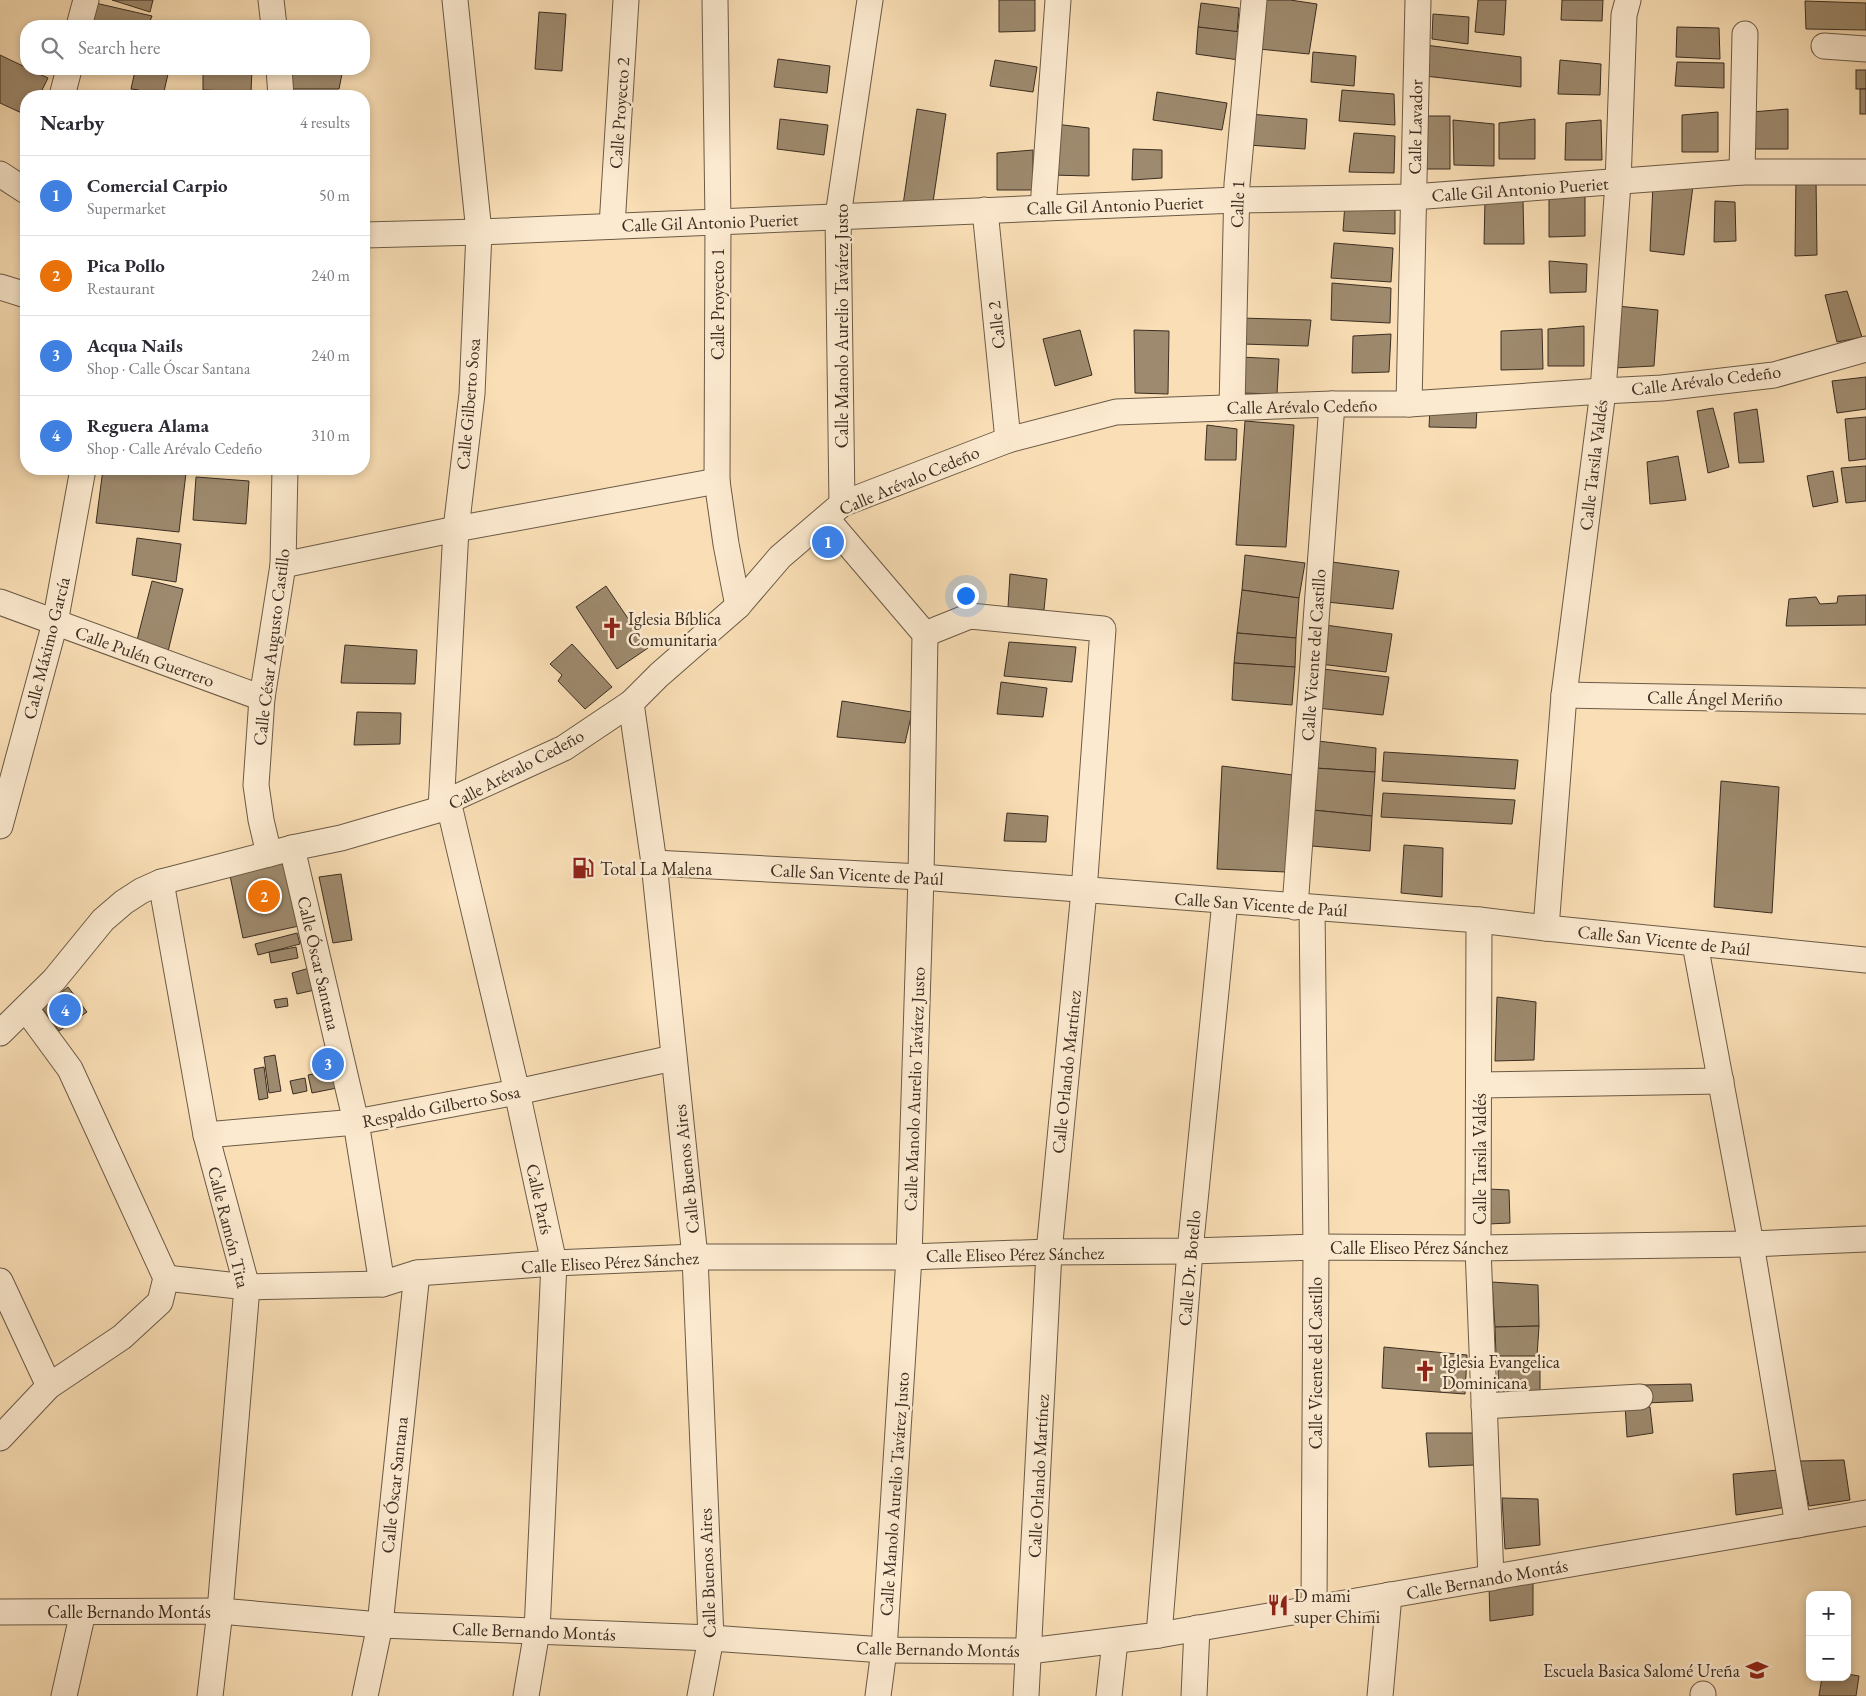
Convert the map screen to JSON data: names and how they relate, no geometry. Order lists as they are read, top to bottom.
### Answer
{
  "streets": {
    "street": [
      "Calle Proyecto 2",
      "Calle Lavador",
      "Calle Gil Antonio Pueriet",
      "Calle 1",
      "Calle Proyecto 1",
      "Calle 2",
      "Calle Manolo Aurelio Tavárez Justo",
      "Calle Arévalo Cedeño",
      "Calle Gilberto Sosa",
      "Calle Tarsila Valdés",
      "Calle César Augusto Castillo",
      "Calle Máximo García",
      "Calle Vicente del Castillo",
      "Calle Pulén Guerrero",
      "Calle Ángel Meriño",
      "Calle San Vicente de Paúl",
      "Calle Óscar Santana",
      "Calle Orlando Martínez",
      "Respaldo Gilberto Sosa",
      "Calle Buenos Aires",
      "Calle París",
      "Calle Ramón Tita",
      "Calle Eliseo Pérez Sánchez",
      "Calle Dr. Botello",
      "Calle Bernando Montás"
    ]
  },
  "crossings": [
    ["Calle Proyecto 2", "Calle Gil Antonio Pueriet"],
    ["Calle Lavador", "Calle Gil Antonio Pueriet"],
    ["Calle Lavador", "Calle Arévalo Cedeño"],
    ["Calle Gil Antonio Pueriet", "Calle 1"],
    ["Calle Gil Antonio Pueriet", "Calle Proyecto 1"],
    ["Calle Gil Antonio Pueriet", "Calle 2"],
    ["Calle Gil Antonio Pueriet", "Calle Manolo Aurelio Tavárez Justo"],
    ["Calle Gil Antonio Pueriet", "Calle Gilberto Sosa"],
    ["Calle Gil Antonio Pueriet", "Calle Tarsila Valdés"],
    ["Calle 1", "Calle Arévalo Cedeño"],
    ["Calle Proyecto 1", "Calle Arévalo Cedeño"],
    ["Calle 2", "Calle Arévalo Cedeño"],
    ["Calle Manolo Aurelio Tavárez Justo", "Calle Arévalo Cedeño"],
    ["Calle Manolo Aurelio Tavárez Justo", "Calle San Vicente de Paúl"],
    ["Calle Manolo Aurelio Tavárez Justo", "Calle Orlando Martínez"],
    ["Calle Manolo Aurelio Tavárez Justo", "Calle Eliseo Pérez Sánchez"],
    ["Calle Manolo Aurelio Tavárez Justo", "Calle Bernando Montás"],
    ["Calle Arévalo Cedeño", "Calle Gilberto Sosa"],
    ["Calle Arévalo Cedeño", "Calle Tarsila Valdés"],
    ["Calle Arévalo Cedeño", "Calle César Augusto Castillo"],
    ["Calle Arévalo Cedeño", "Calle Vicente del Castillo"],
    ["Calle Arévalo Cedeño", "Calle Óscar Santana"],
    ["Calle Arévalo Cedeño", "Calle Buenos Aires"],
    ["Calle Arévalo Cedeño", "Calle París"],
    ["Calle Arévalo Cedeño", "Calle Ramón Tita"],
    ["Calle Gilberto Sosa", "Calle París"],
    ["Calle Tarsila Valdés", "Calle Ángel Meriño"],
    ["Calle Tarsila Valdés", "Calle San Vicente de Paúl"],
    ["Calle Tarsila Valdés", "Calle Eliseo Pérez Sánchez"],
    ["Calle Tarsila Valdés", "Calle Bernando Montás"],
    ["Calle César Augusto Castillo", "Calle Pulén Guerrero"],
    ["Calle César Augusto Castillo", "Calle Óscar Santana"],
    ["Calle Máximo García", "Calle Pulén Guerrero"],
    ["Calle Vicente del Castillo", "Calle San Vicente de Paúl"],
    ["Calle Vicente del Castillo", "Calle Eliseo Pérez Sánchez"],
    ["Calle Vicente del Castillo", "Calle Bernando Montás"],
    ["Calle San Vicente de Paúl", "Calle Orlando Martínez"],
    ["Calle San Vicente de Paúl", "Calle Buenos Aires"],
    ["Calle San Vicente de Paúl", "Calle Dr. Botello"],
    ["Calle Óscar Santana", "Respaldo Gilberto Sosa"],
    ["Calle Óscar Santana", "Calle Eliseo Pérez Sánchez"],
    ["Calle Óscar Santana", "Calle Bernando Montás"],
    ["Calle Orlando Martínez", "Calle Eliseo Pérez Sánchez"],
    ["Calle Orlando Martínez", "Calle Bernando Montás"],
    ["Respaldo Gilberto Sosa", "Calle Buenos Aires"],
    ["Respaldo Gilberto Sosa", "Calle París"],
    ["Respaldo Gilberto Sosa", "Calle Ramón Tita"],
    ["Calle Buenos Aires", "Calle Eliseo Pérez Sánchez"],
    ["Calle Buenos Aires", "Calle Bernando Montás"],
    ["Calle París", "Calle Eliseo Pérez Sánchez"],
    ["Calle París", "Calle Bernando Montás"],
    ["Calle Ramón Tita", "Calle Eliseo Pérez Sánchez"],
    ["Calle Ramón Tita", "Calle Bernando Montás"],
    ["Calle Eliseo Pérez Sánchez", "Calle Dr. Botello"],
    ["Calle Dr. Botello", "Calle Bernando Montás"]
  ],
  "places": {
    "church": ["Iglesia Bíblica Comunitaria", "Iglesia Evangelica Dominicana"],
    "fuel station": ["Total La Malena"],
    "restaurant": ["D mami super Chimi"],
    "school or university": ["Escuela Basica Salomé Ureña"]
  },
  "page": {
    "search": "Search here",
    "heading": ["Nearby", "4 results"],
    "list": [
      {
        "mark": "1",
        "name": "Comercial Carpio",
        "note": "Supermarket",
        "value": "50 m"
      },
      {
        "mark": "2",
        "name": "Pica Pollo",
        "note": "Restaurant",
        "value": "240 m"
      },
      {
        "mark": "3",
        "name": "Acqua Nails",
        "note": "Shop · Calle Óscar Santana",
        "value": "240 m"
      },
      {
        "mark": "4",
        "name": "Reguera Alama",
        "note": "Shop · Calle Arévalo Cedeño",
        "value": "310 m"
      }
    ],
    "pins": [
      "1",
      "2",
      "4",
      "3"
    ],
    "map_buttons": ["+", "−"]
  }
}
